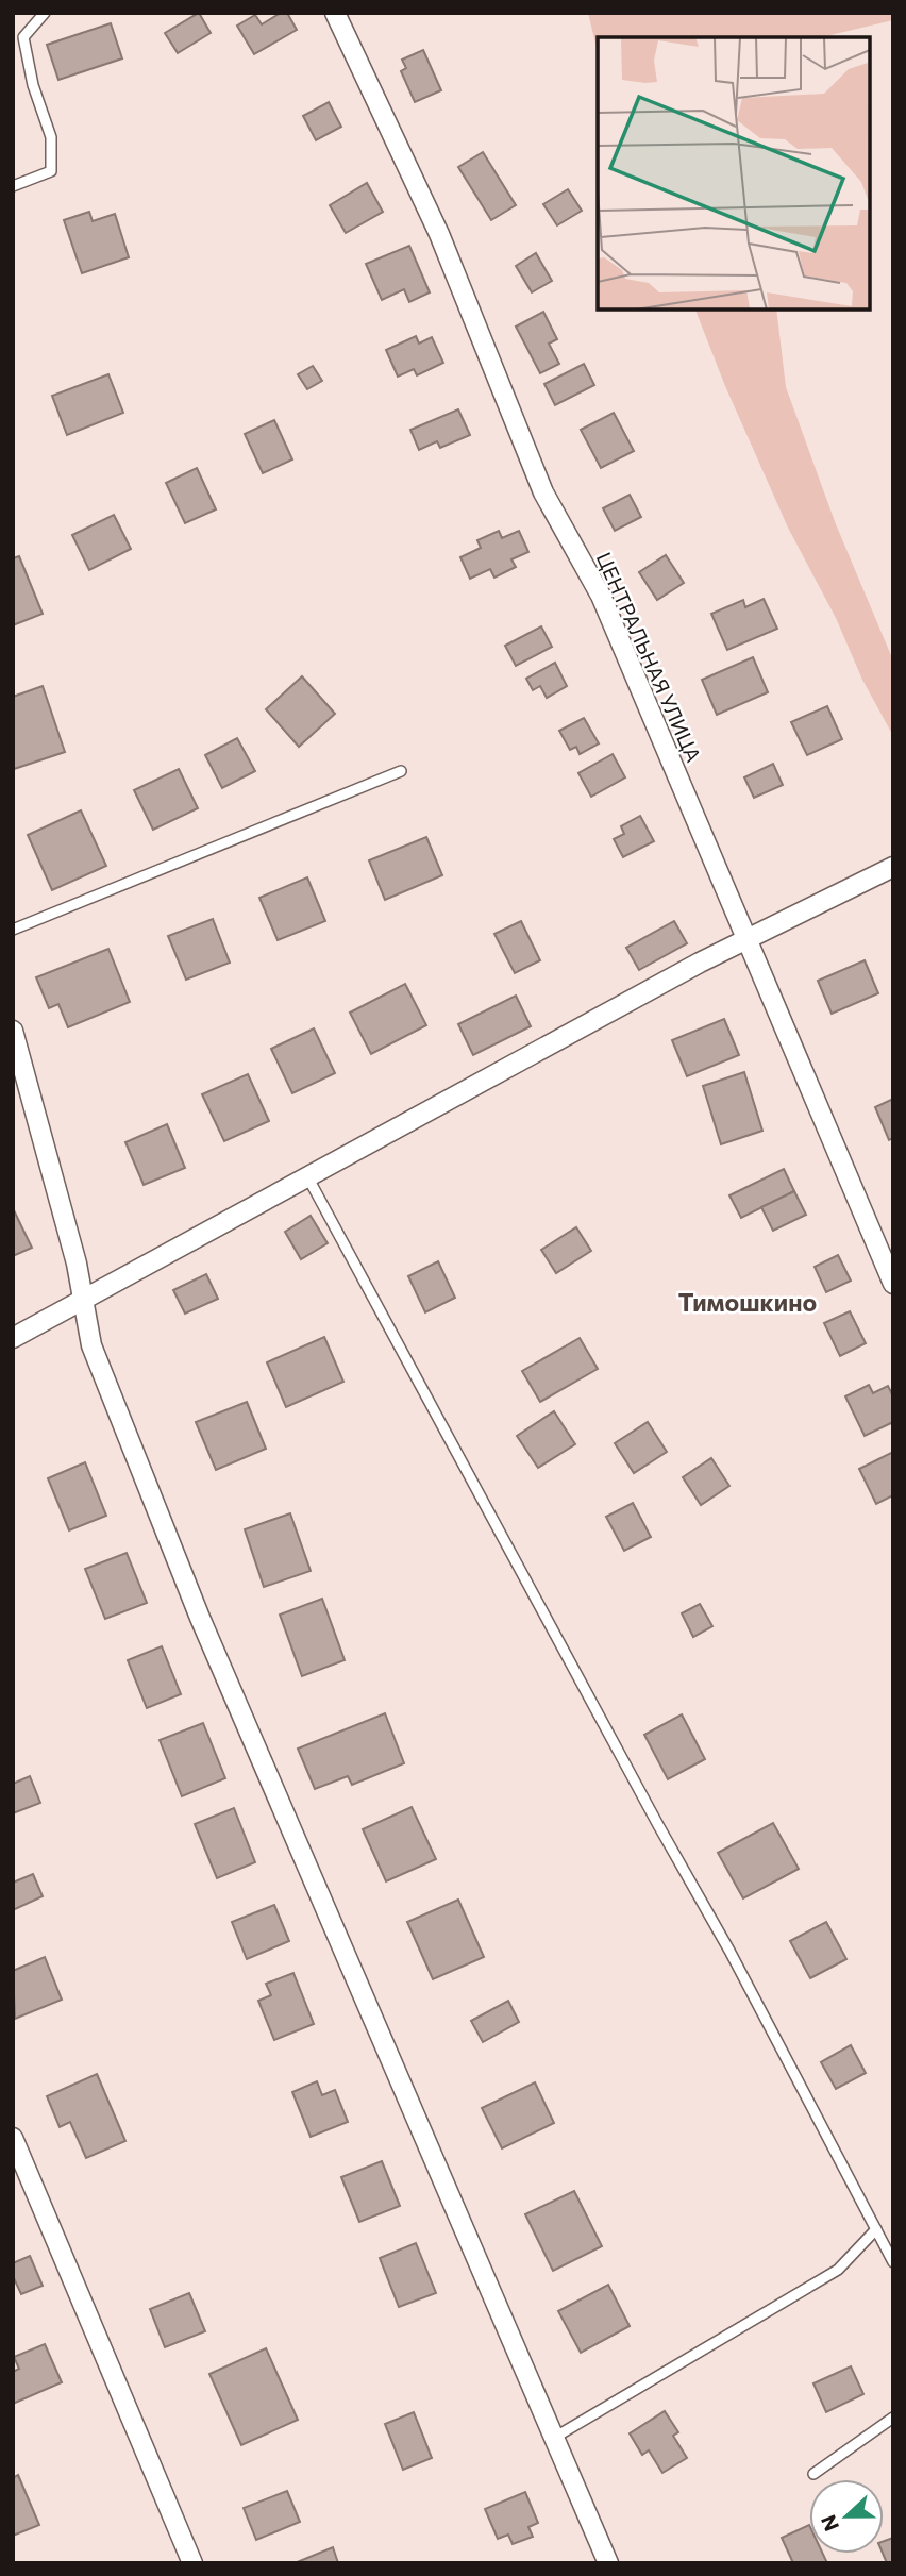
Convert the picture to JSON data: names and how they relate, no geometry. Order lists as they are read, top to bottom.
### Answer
{
  "streets": {
    "street": ["ЦЕНТРАЛЬНАЯ УЛИЦА"]
  },
  "districts": ["Тимошкино"],
  "north": "left"
}
